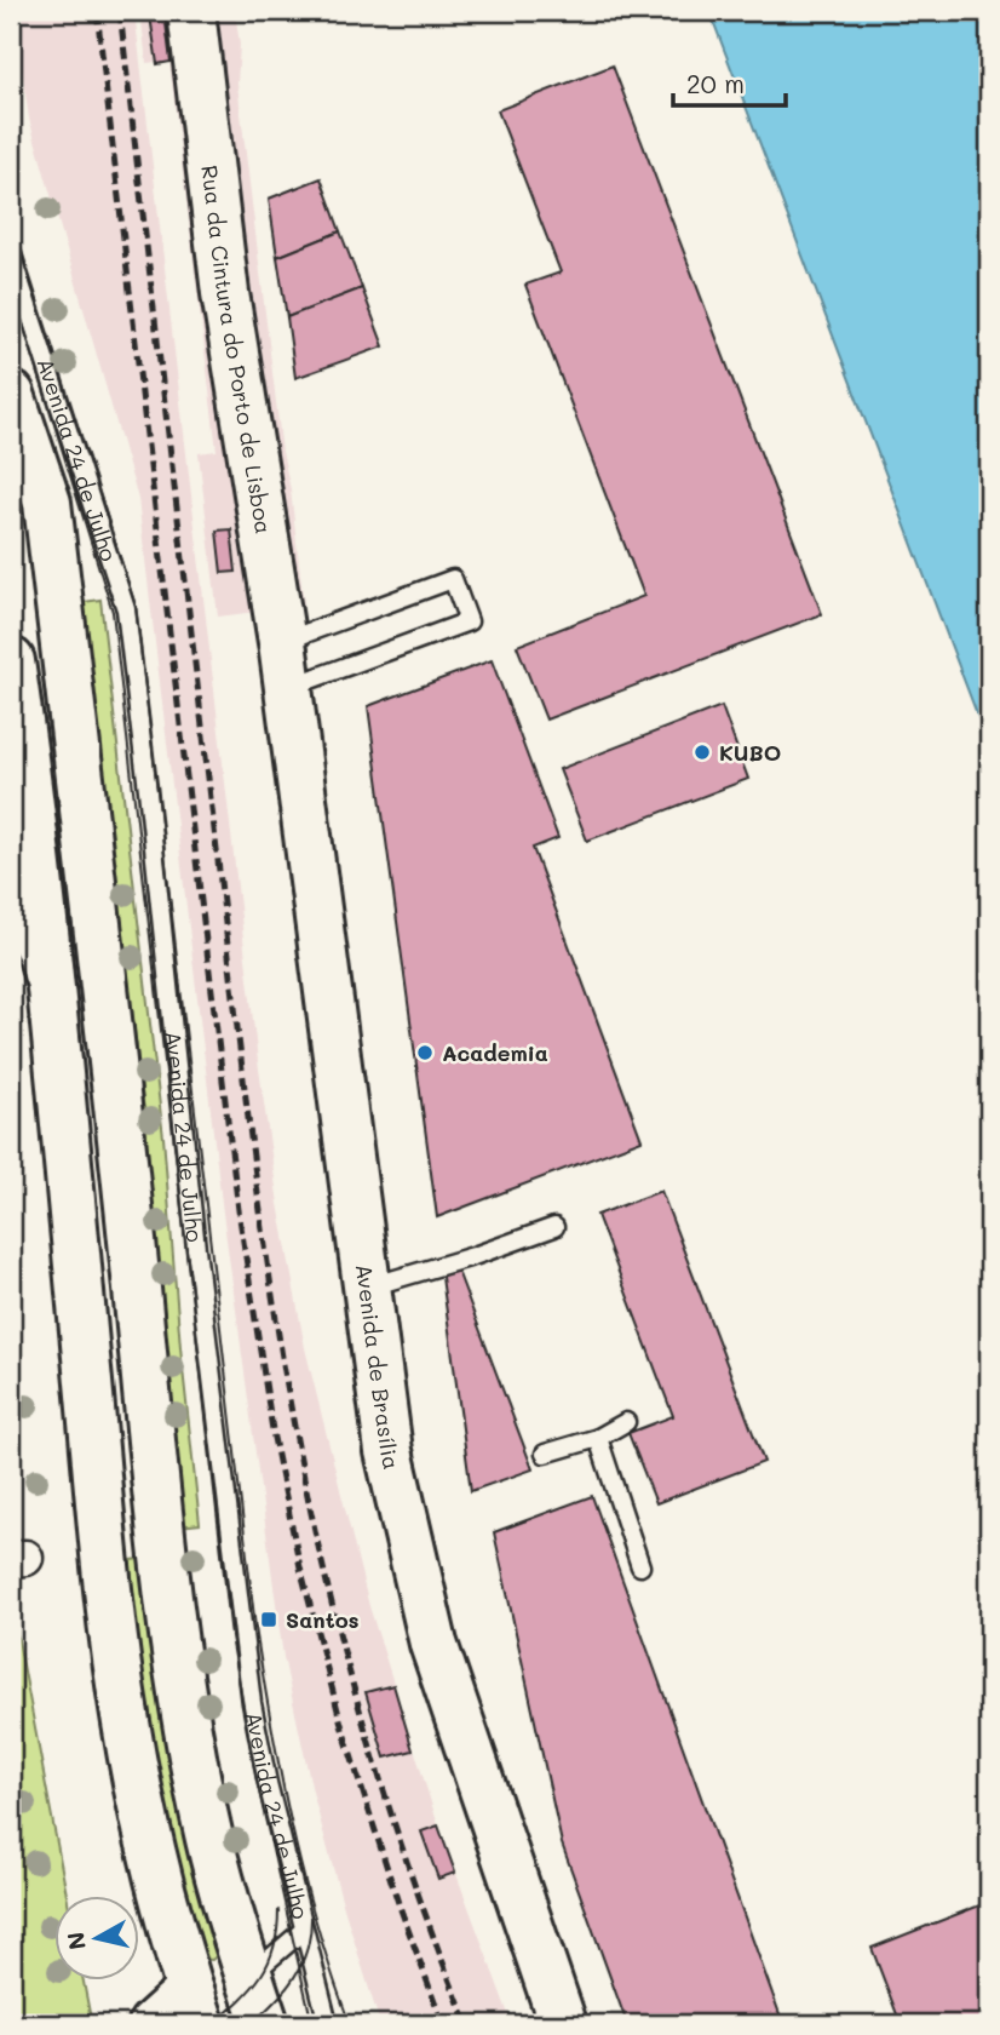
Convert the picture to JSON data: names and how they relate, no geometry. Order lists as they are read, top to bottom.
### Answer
{
  "streets": {
    "main road": ["Rua da Cintura do Porto de Lisboa", "Avenida 24 de Julho", "Avenida de Brasília"]
  },
  "crossings": [
    ["Rua da Cintura do Porto de Lisboa", "Avenida de Brasília"]
  ],
  "places": {
    "other": ["KUBO", "Academia"],
    "transit": ["Santos"]
  },
  "scale_bar": "20 m",
  "north": "left"
}
